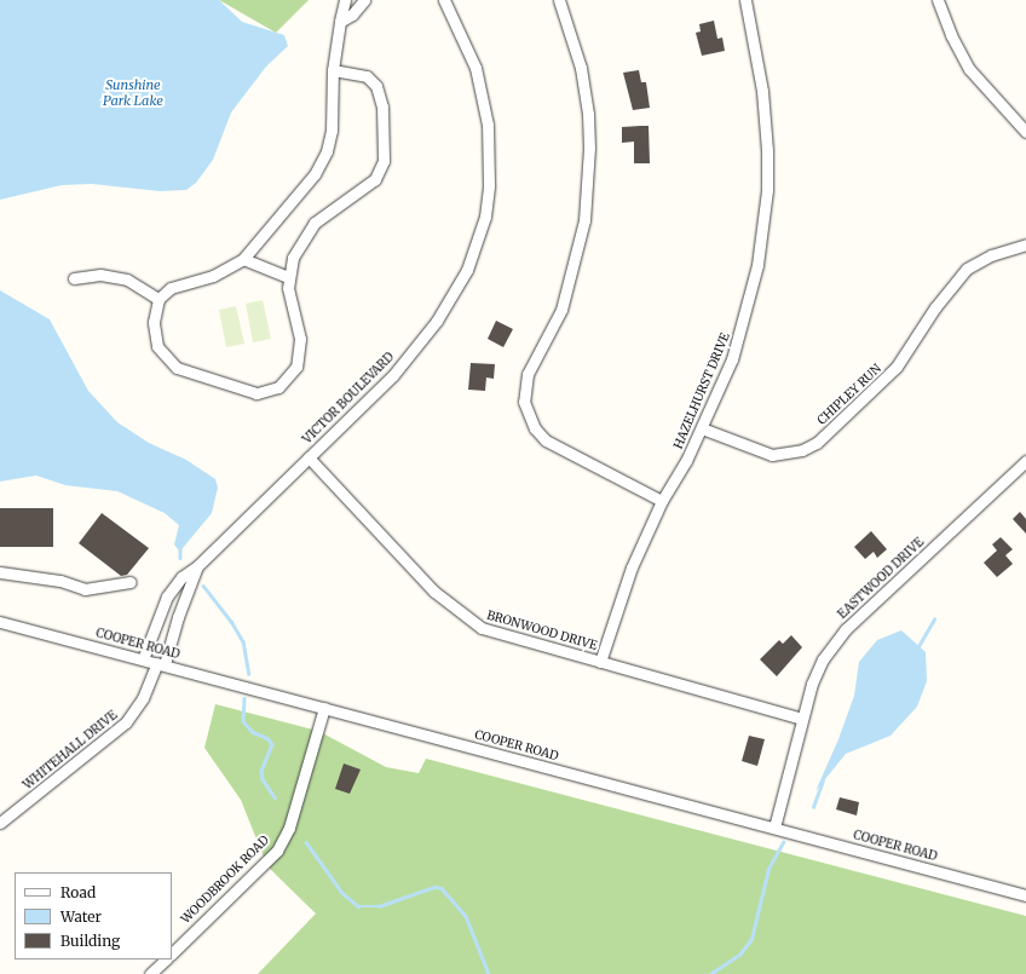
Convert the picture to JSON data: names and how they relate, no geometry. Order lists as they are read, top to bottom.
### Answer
{
  "streets": {
    "street": [
      "HAZELHURST DRIVE",
      "CHIPLEY RUN",
      "VICTOR BOULEVARD",
      "EASTWOOD DRIVE",
      "BRONWOOD DRIVE",
      "COOPER ROAD",
      "WHITEHALL DRIVE",
      "WOODBROOK ROAD"
    ]
  },
  "crossings": [
    ["HAZELHURST DRIVE", "CHIPLEY RUN"],
    ["HAZELHURST DRIVE", "BRONWOOD DRIVE"],
    ["VICTOR BOULEVARD", "BRONWOOD DRIVE"],
    ["VICTOR BOULEVARD", "COOPER ROAD"],
    ["VICTOR BOULEVARD", "WHITEHALL DRIVE"],
    ["EASTWOOD DRIVE", "BRONWOOD DRIVE"],
    ["EASTWOOD DRIVE", "COOPER ROAD"],
    ["COOPER ROAD", "WHITEHALL DRIVE"],
    ["COOPER ROAD", "WOODBROOK ROAD"]
  ],
  "water": ["Sunshine Park Lake"],
  "legend": ["Road", "Water", "Building"]
}
